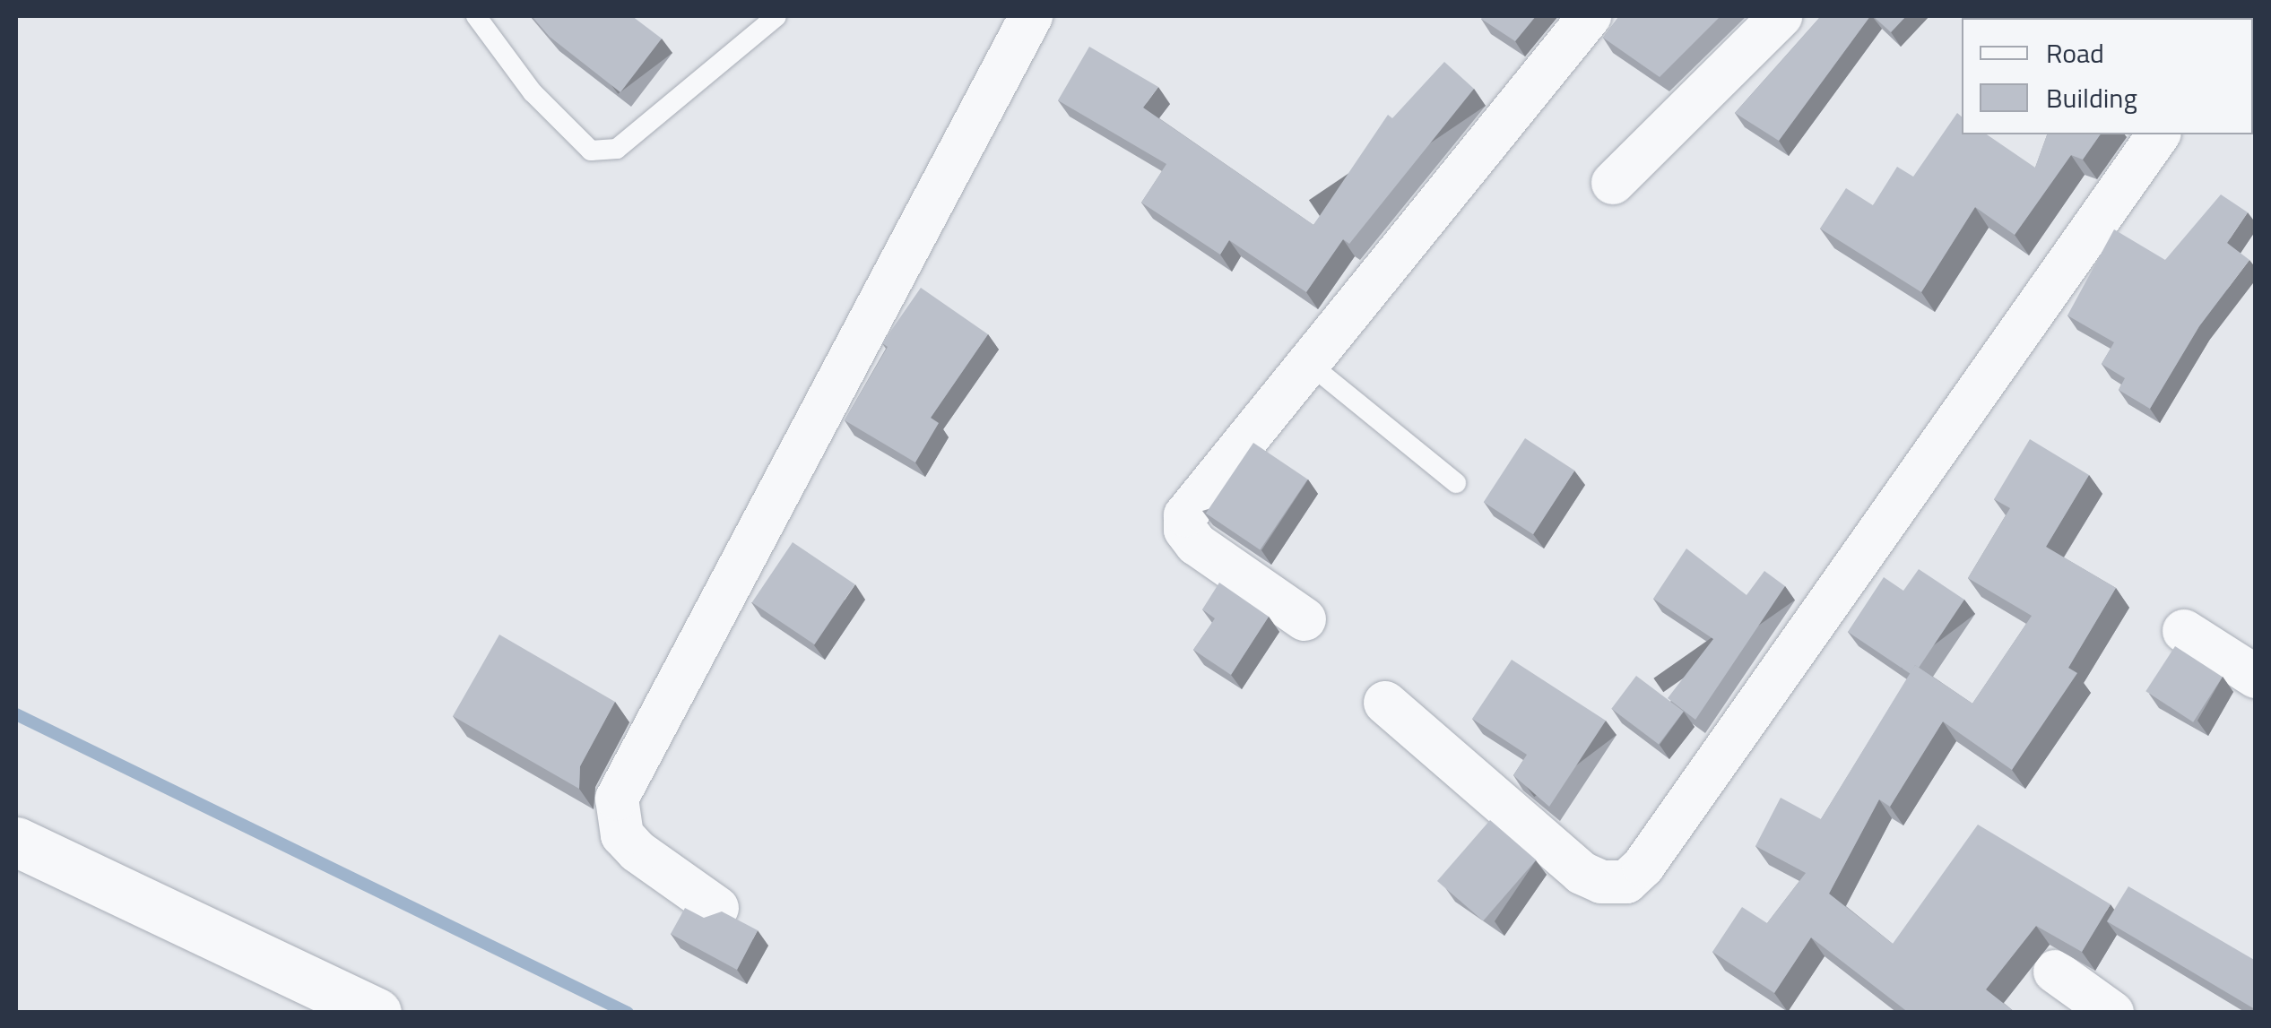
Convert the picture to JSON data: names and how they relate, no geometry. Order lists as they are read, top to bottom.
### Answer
{
  "legend": ["Road", "Building"]
}
